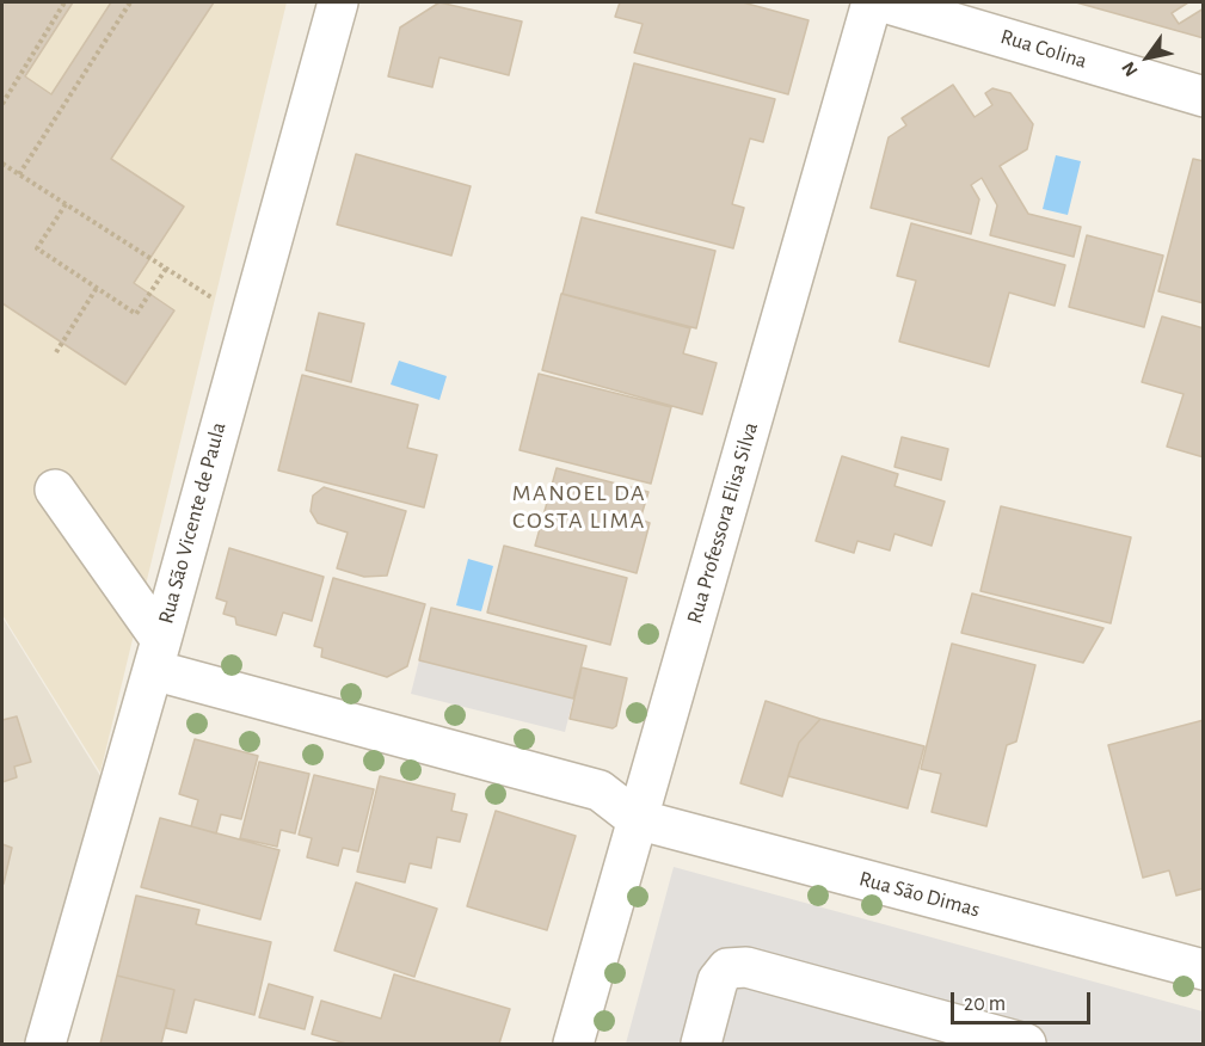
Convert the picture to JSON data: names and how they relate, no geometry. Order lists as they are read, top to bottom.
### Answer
{
  "streets": {
    "street": [
      "Rua Colina",
      "Rua São Vicente de Paula",
      "Rua Professora Elisa Silva",
      "Rua São Dimas"
    ]
  },
  "crossings": [
    ["Rua Professora Elisa Silva", "Rua São Dimas"]
  ],
  "districts": ["MANOEL DA COSTA LIMA"],
  "scale_bar": "20 m",
  "north": "bottom left"
}
